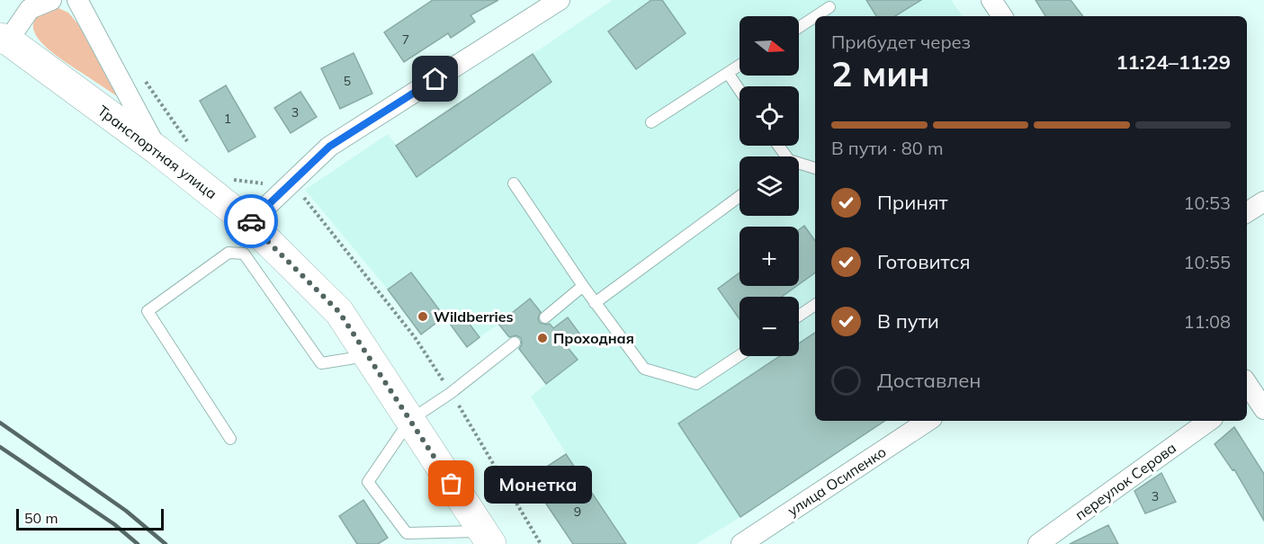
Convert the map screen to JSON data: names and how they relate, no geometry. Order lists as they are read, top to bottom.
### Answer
{
  "streets": {
    "main road": ["Транспортная улица"],
    "street": ["улица Осипенко", "переулок Серова"]
  },
  "places": ["Wildberries", "Проходная", "Монетка"],
  "house_numbers": [
    "7",
    "5",
    "3",
    "1",
    "3",
    "9"
  ],
  "scale_bar": "50 m",
  "north": "right",
  "page": {
    "map_buttons": ["+", "−"],
    "heading": ["2 мин", "Прибудет через", "11:24–11:29"],
    "bar": "В пути · 80 m",
    "list": [
      ["Принят", "10:53"],
      ["Готовится", "10:55"],
      ["В пути", "11:08"],
      "Доставлен"
    ],
    "bubble": "Монетка",
    "scale": "50 m"
  }
}
